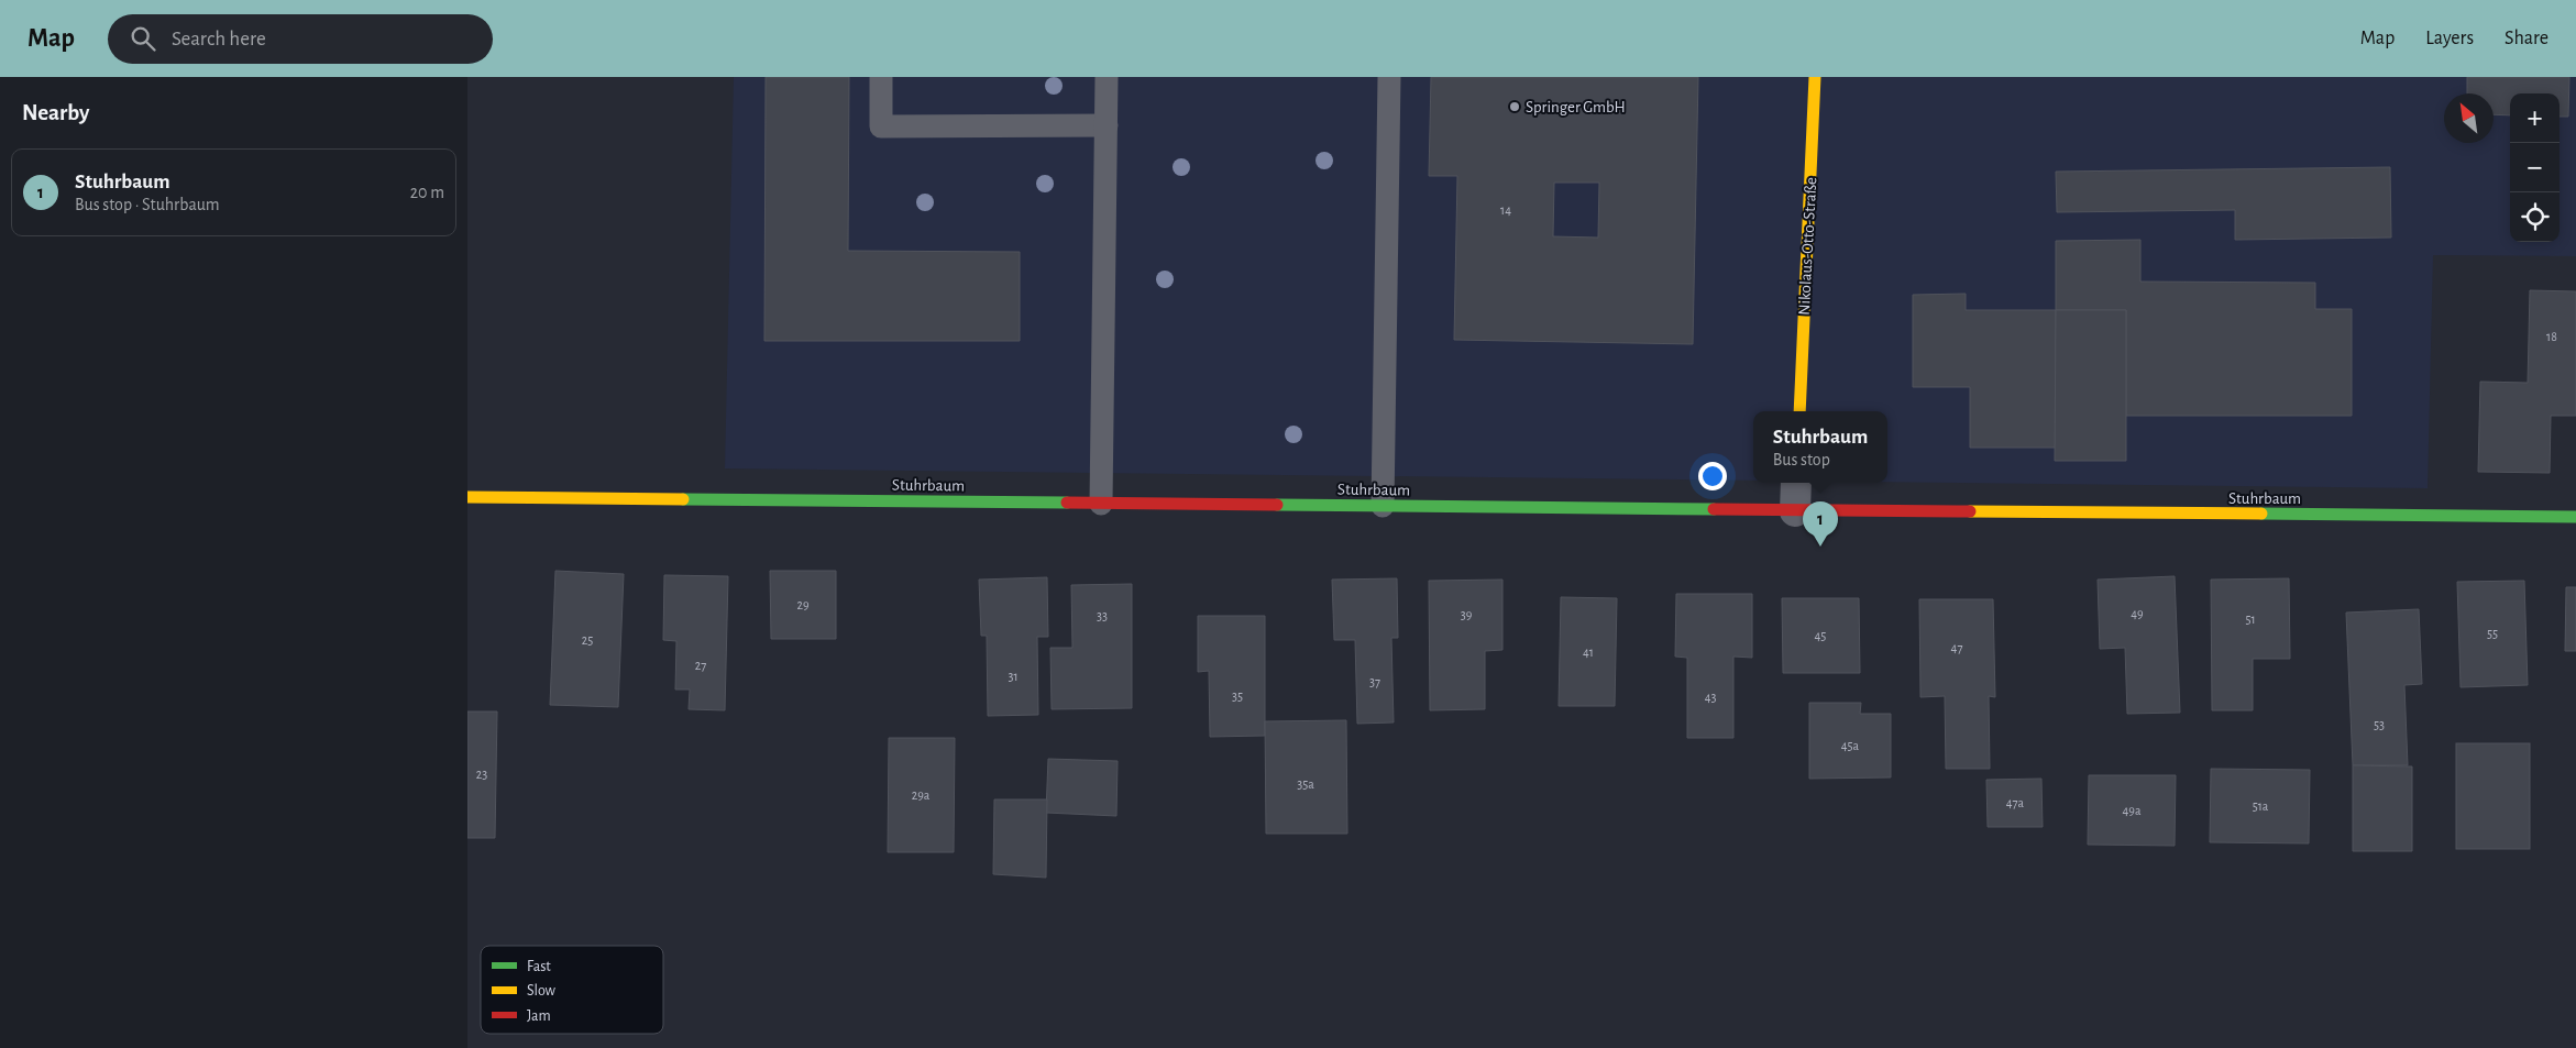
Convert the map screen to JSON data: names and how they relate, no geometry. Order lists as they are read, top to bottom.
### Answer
{
  "streets": {
    "street": ["Nikolaus-Otto-Straße", "Stuhrbaum"]
  },
  "places": ["Springer GmbH"],
  "house_numbers": [
    "14",
    "18",
    "29",
    "49",
    "39",
    "33",
    "51",
    "55",
    "45",
    "25",
    "47",
    "41",
    "27",
    "31",
    "37",
    "35",
    "43",
    "53",
    "45a",
    "23",
    "35a",
    "29a",
    "47a",
    "51a",
    "49a"
  ],
  "legend": ["Fast", "Slow", "Jam"],
  "north": "top left",
  "page": {
    "header": "Map",
    "search": "Search here",
    "nav": ["Map", "Layers", "Share"],
    "heading": "Nearby",
    "map_buttons": ["+", "−"],
    "list": [
      {
        "mark": "1",
        "name": "Stuhrbaum",
        "note": "Bus stop · Stuhrbaum",
        "value": "20 m"
      }
    ],
    "popup": ["Stuhrbaum", "Bus stop"],
    "pins": "1"
  }
}
